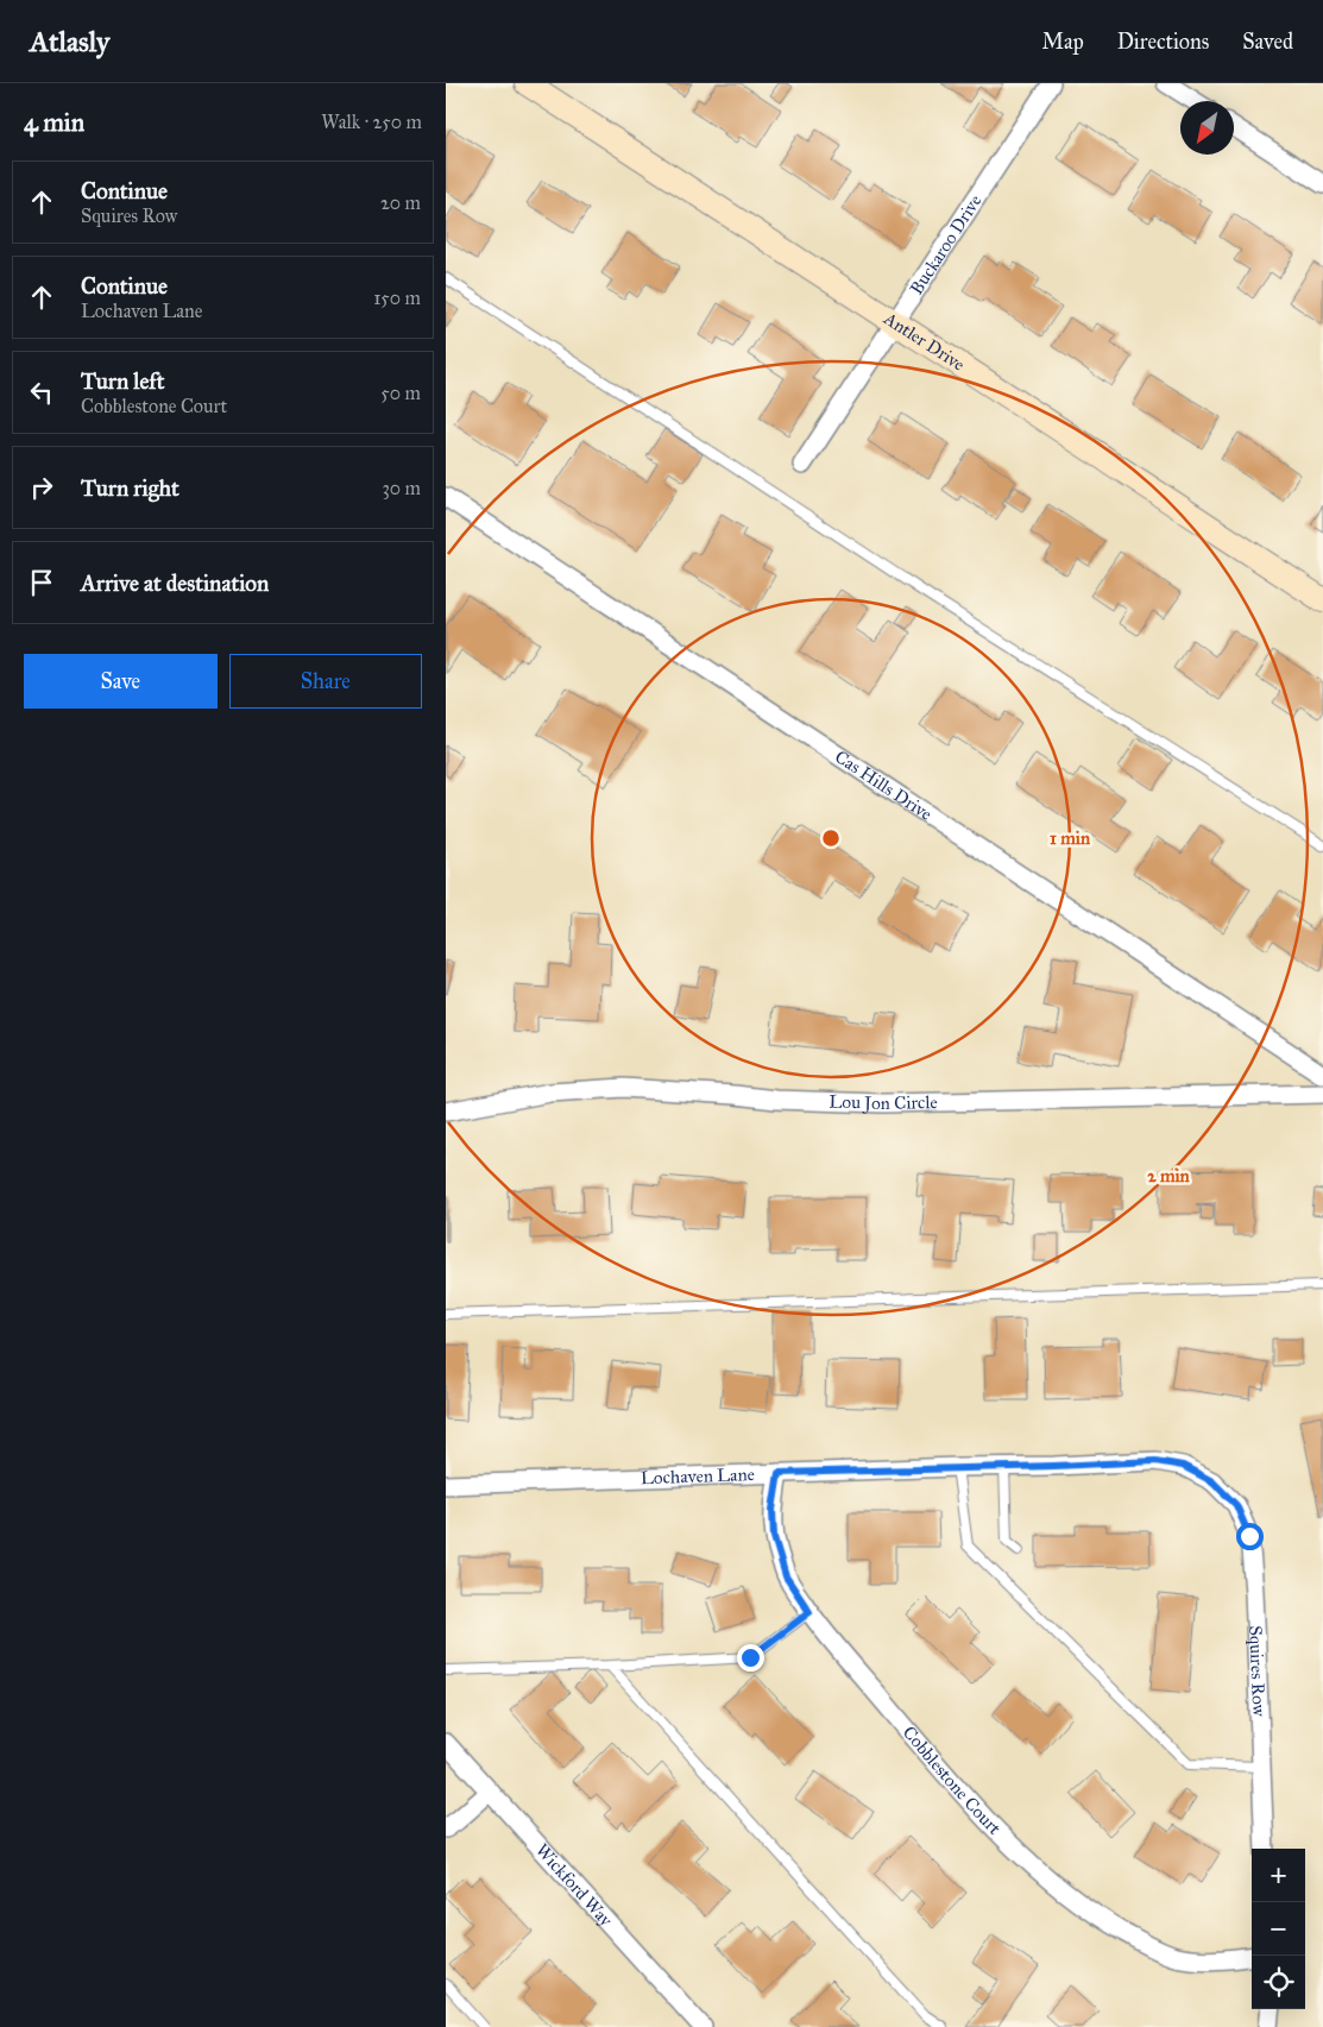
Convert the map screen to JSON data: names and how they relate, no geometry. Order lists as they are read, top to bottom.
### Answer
{
  "streets": {
    "street": [
      "Buckaroo Drive",
      "Antler Drive",
      "Cas Hills Drive",
      "Lou Jon Circle",
      "Lochaven Lane",
      "Squires Row",
      "Cobblestone Court",
      "Wickford Way"
    ]
  },
  "crossings": [
    ["Buckaroo Drive", "Antler Drive"],
    ["Lochaven Lane", "Squires Row"],
    ["Lochaven Lane", "Cobblestone Court"]
  ],
  "north": "bottom left",
  "page": {
    "header": "Atlasly",
    "nav": ["Map", "Directions", "Saved"],
    "heading": ["4 min", "Walk · 250 m"],
    "list": [
      ["Continue", "Squires Row", "20 m"],
      ["Continue", "Lochaven Lane", "150 m"],
      ["Turn left", "Cobblestone Court", "50 m"],
      ["Turn right", "30 m"],
      "Arrive at destination"
    ],
    "buttons": ["Save", "Share"],
    "map_buttons": ["+", "−"]
  },
  "rings": ["1 min", "2 min"]
}
